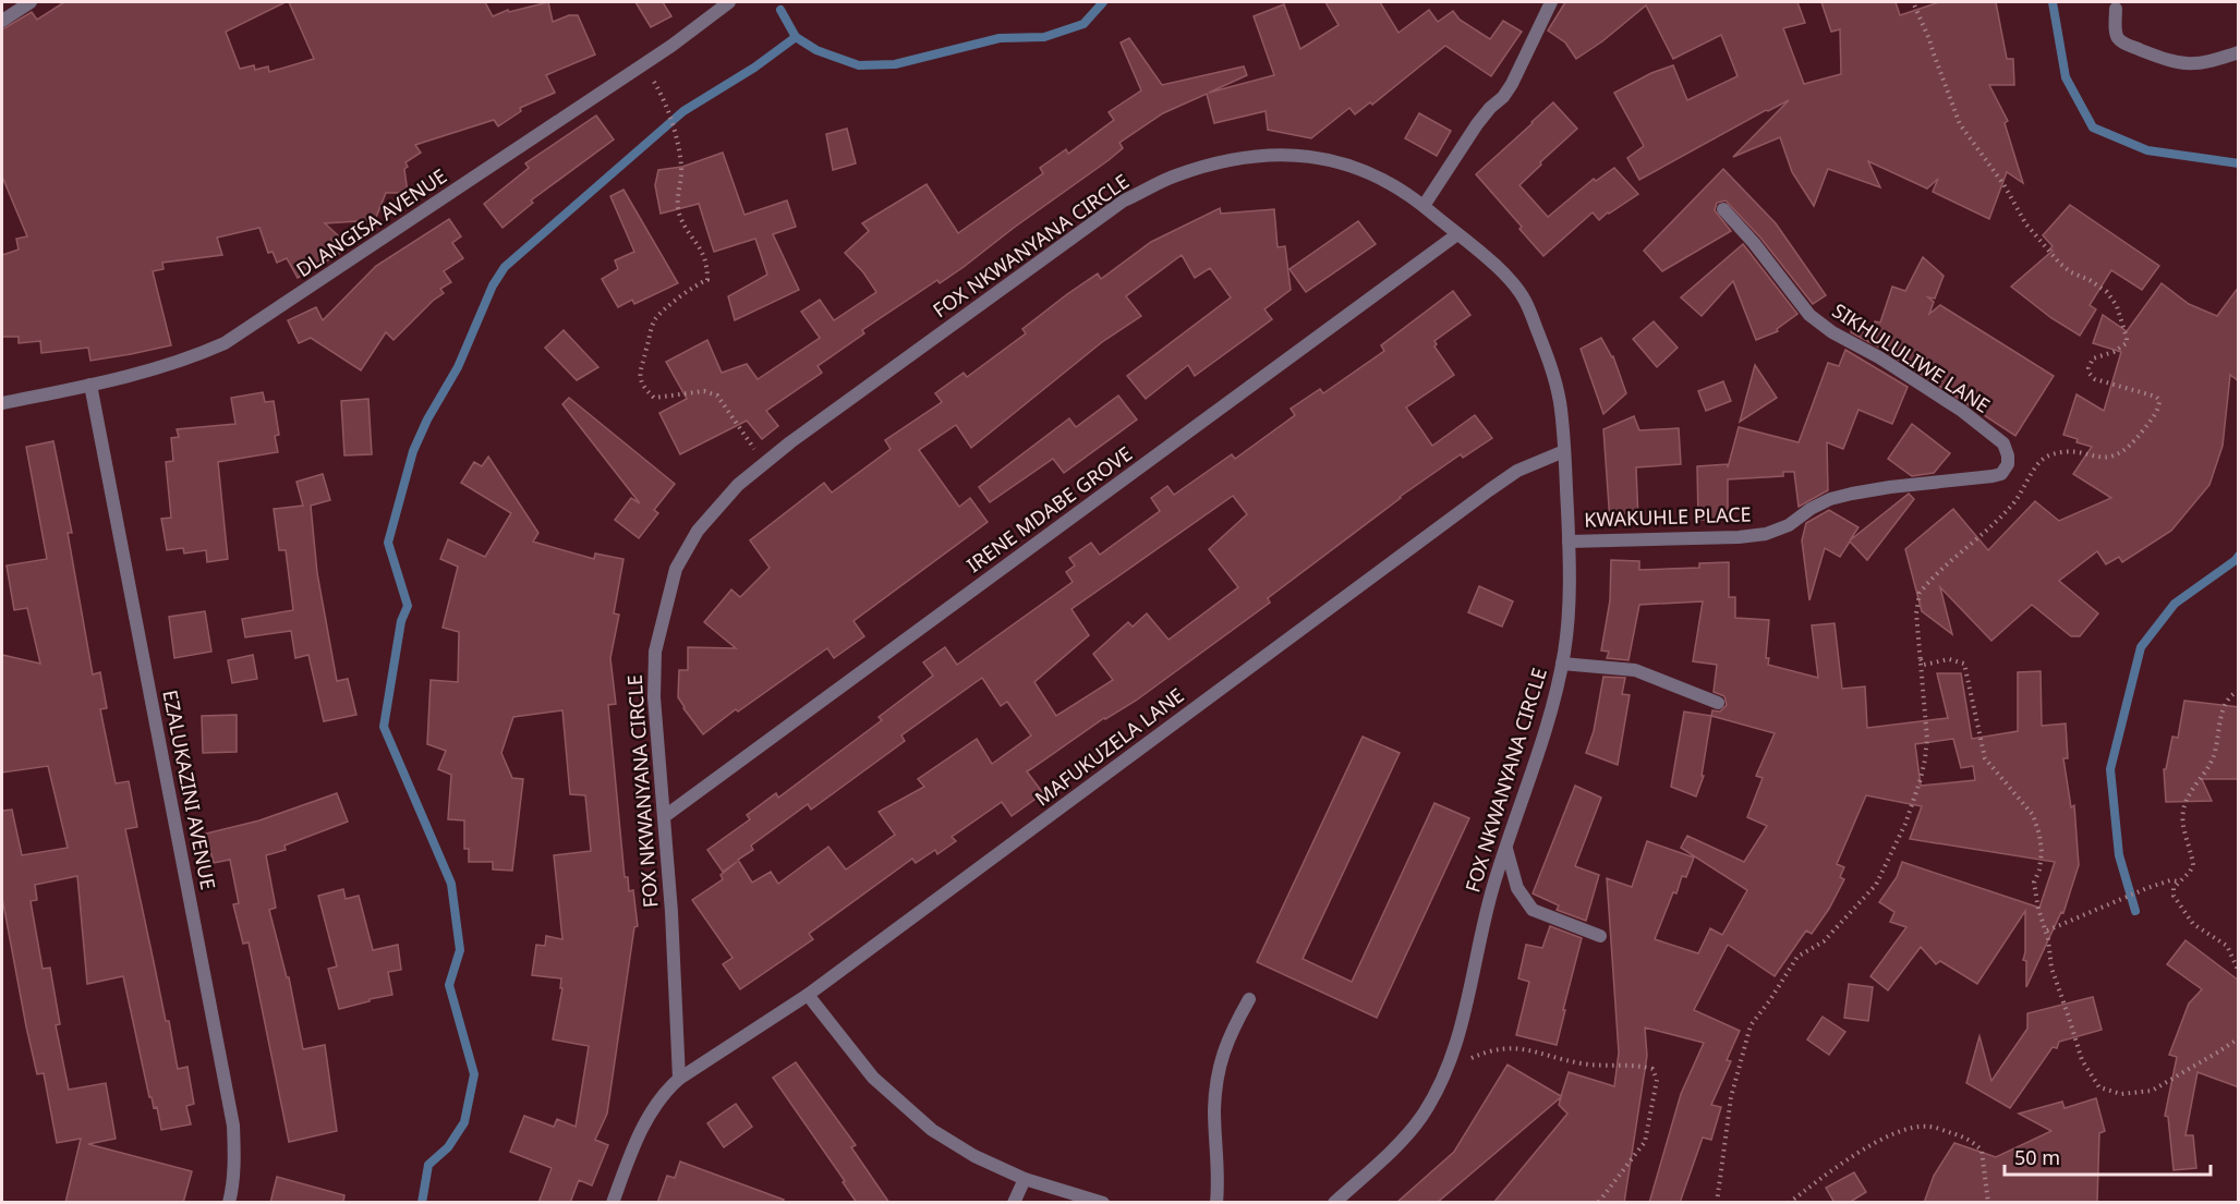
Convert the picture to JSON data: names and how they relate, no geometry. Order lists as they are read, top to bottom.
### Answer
{
  "streets": {
    "street": [
      "DLANGISA AVENUE",
      "FOX NKWANYANA CIRCLE",
      "SIKHULULIWE LANE",
      "IRENE MDABE GROVE",
      "KWAKUHLE PLACE",
      "MAFUKUZELA LANE",
      "EZALUKAZINI AVENUE"
    ]
  },
  "crossings": [
    ["DLANGISA AVENUE", "EZALUKAZINI AVENUE"],
    ["FOX NKWANYANA CIRCLE", "IRENE MDABE GROVE"],
    ["FOX NKWANYANA CIRCLE", "KWAKUHLE PLACE"],
    ["FOX NKWANYANA CIRCLE", "MAFUKUZELA LANE"],
    ["SIKHULULIWE LANE", "KWAKUHLE PLACE"]
  ],
  "scale_bar": "50 m"
}
